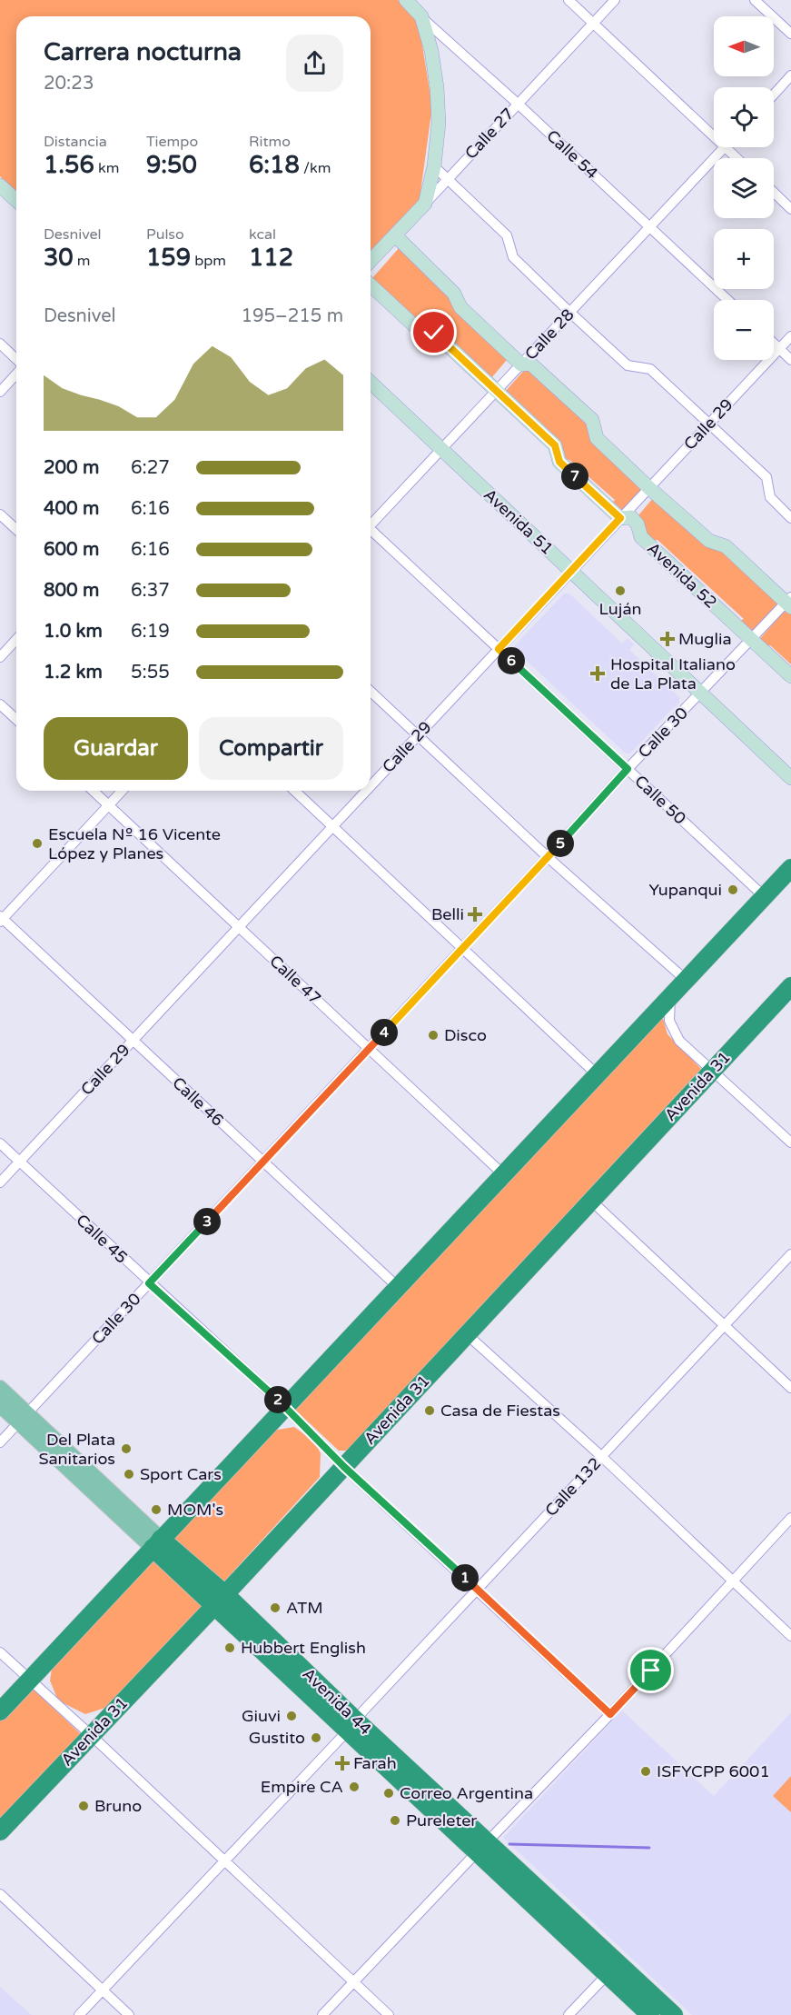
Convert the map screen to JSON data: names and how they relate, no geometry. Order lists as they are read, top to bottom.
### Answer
{
  "streets": {
    "highway": ["Avenida 31", "Avenida 44"],
    "street": [
      "Calle 27",
      "Calle 54",
      "Calle 28",
      "Calle 29",
      "Avenida 51",
      "Avenida 52",
      "Calle 30",
      "Calle 50",
      "Calle 47",
      "Calle 46",
      "Calle 45",
      "Calle 132"
    ]
  },
  "crossings": [
    ["Calle 27", "Calle 54"],
    ["Calle 54", "Calle 28"],
    ["Calle 28", "Avenida 51"],
    ["Calle 28", "Avenida 52"],
    ["Calle 29", "Avenida 51"],
    ["Calle 29", "Avenida 52"],
    ["Calle 29", "Calle 50"],
    ["Calle 29", "Calle 47"],
    ["Calle 29", "Calle 46"],
    ["Calle 29", "Calle 45"],
    ["Avenida 51", "Calle 30"],
    ["Avenida 52", "Calle 30"],
    ["Calle 30", "Calle 50"],
    ["Calle 30", "Calle 47"],
    ["Calle 30", "Calle 46"],
    ["Calle 30", "Calle 45"],
    ["Calle 30", "Avenida 44"],
    ["Avenida 31", "Calle 45"],
    ["Avenida 31", "Avenida 44"],
    ["Calle 45", "Calle 132"],
    ["Calle 132", "Avenida 44"]
  ],
  "places": {
    "other": [
      "Luján",
      "Escuela Nº 16 Vicente López y Planes",
      "Yupanqui",
      "Disco",
      "Casa de Fiestas",
      "Del Plata Sanitarios",
      "Sport Cars",
      "MOM's",
      "ATM",
      "Hubbert English",
      "Giuvi",
      "Gustito",
      "ISFYCPP 6001",
      "Empire CA",
      "Correo Argentina",
      "Bruno",
      "Pureleter"
    ],
    "health": [
      "Muglia",
      "Hospital Italiano de La Plata",
      "Belli",
      "Farah"
    ]
  },
  "north": "left",
  "page": {
    "map_buttons": ["+", "−"],
    "heading": ["Carrera nocturna", "20:23"],
    "stats": [
      ["Distancia", "1.56 km"],
      ["Tiempo", "9:50"],
      ["Ritmo", "6:18 /km"],
      ["Desnivel", "30 m"],
      ["Pulso", "159 bpm"],
      ["kcal", "112"]
    ],
    "chart": ["Desnivel", "195–215 m"],
    "list": [
      {
        "name": "200 m",
        "note": "6:27"
      },
      {
        "name": "400 m",
        "note": "6:16"
      },
      {
        "name": "600 m",
        "note": "6:16"
      },
      {
        "name": "800 m",
        "note": "6:37"
      },
      {
        "name": "1.0 km",
        "note": "6:19"
      },
      {
        "name": "1.2 km",
        "note": "5:55"
      }
    ],
    "pins": [
      "7",
      "6",
      "5",
      "4",
      "3",
      "2",
      "1"
    ],
    "buttons": ["Guardar", "Compartir"]
  }
}
